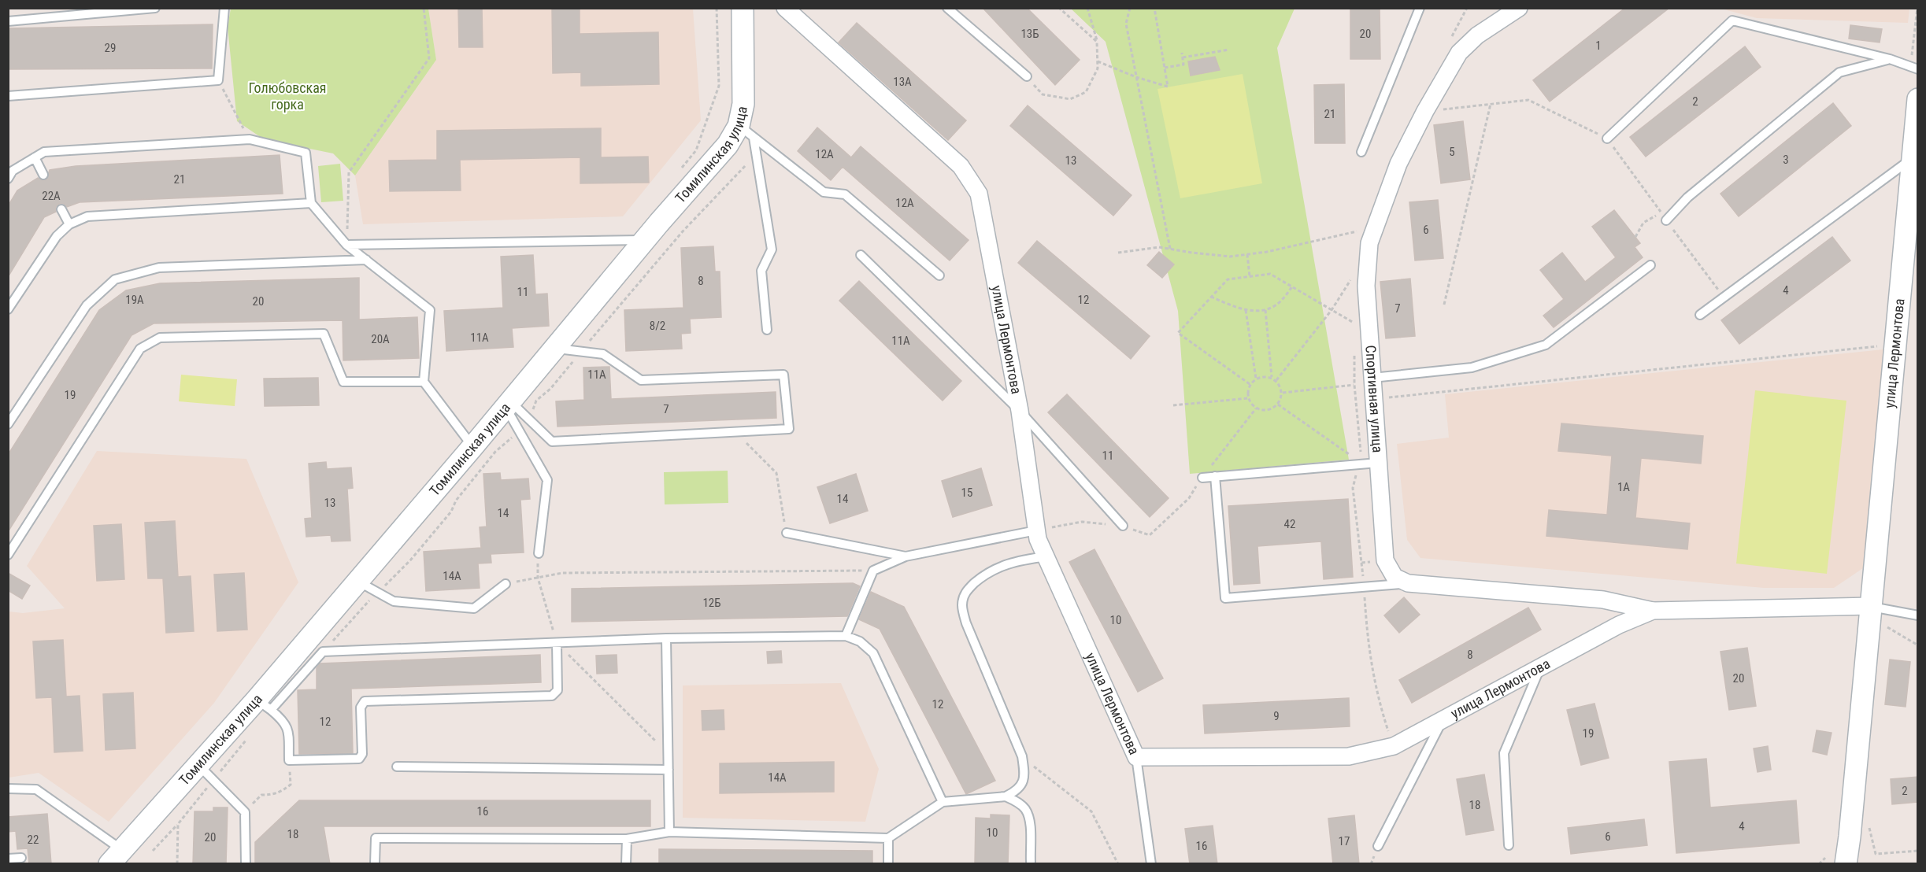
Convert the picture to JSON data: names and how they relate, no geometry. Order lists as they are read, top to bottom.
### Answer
{
  "streets": {
    "street": ["Томилинская улица", "улица Лермонтова", "Спортивная улица"]
  },
  "parks": ["Голюбовская горка"],
  "house_numbers": [
    "13Б",
    "20",
    "1",
    "29",
    "13А",
    "2",
    "21",
    "5",
    "12А",
    "3",
    "13",
    "21",
    "22А",
    "12А",
    "6",
    "8",
    "4",
    "11",
    "19А",
    "12",
    "20",
    "7",
    "8/2",
    "11А",
    "20А",
    "11А",
    "11А",
    "19",
    "7",
    "11",
    "1А",
    "15",
    "14",
    "13",
    "14",
    "42",
    "14А",
    "12Б",
    "10",
    "8",
    "20",
    "12",
    "9",
    "12",
    "19",
    "14А",
    "2",
    "18",
    "16",
    "4",
    "10",
    "18",
    "6",
    "20",
    "22",
    "17",
    "16"
  ]
}
